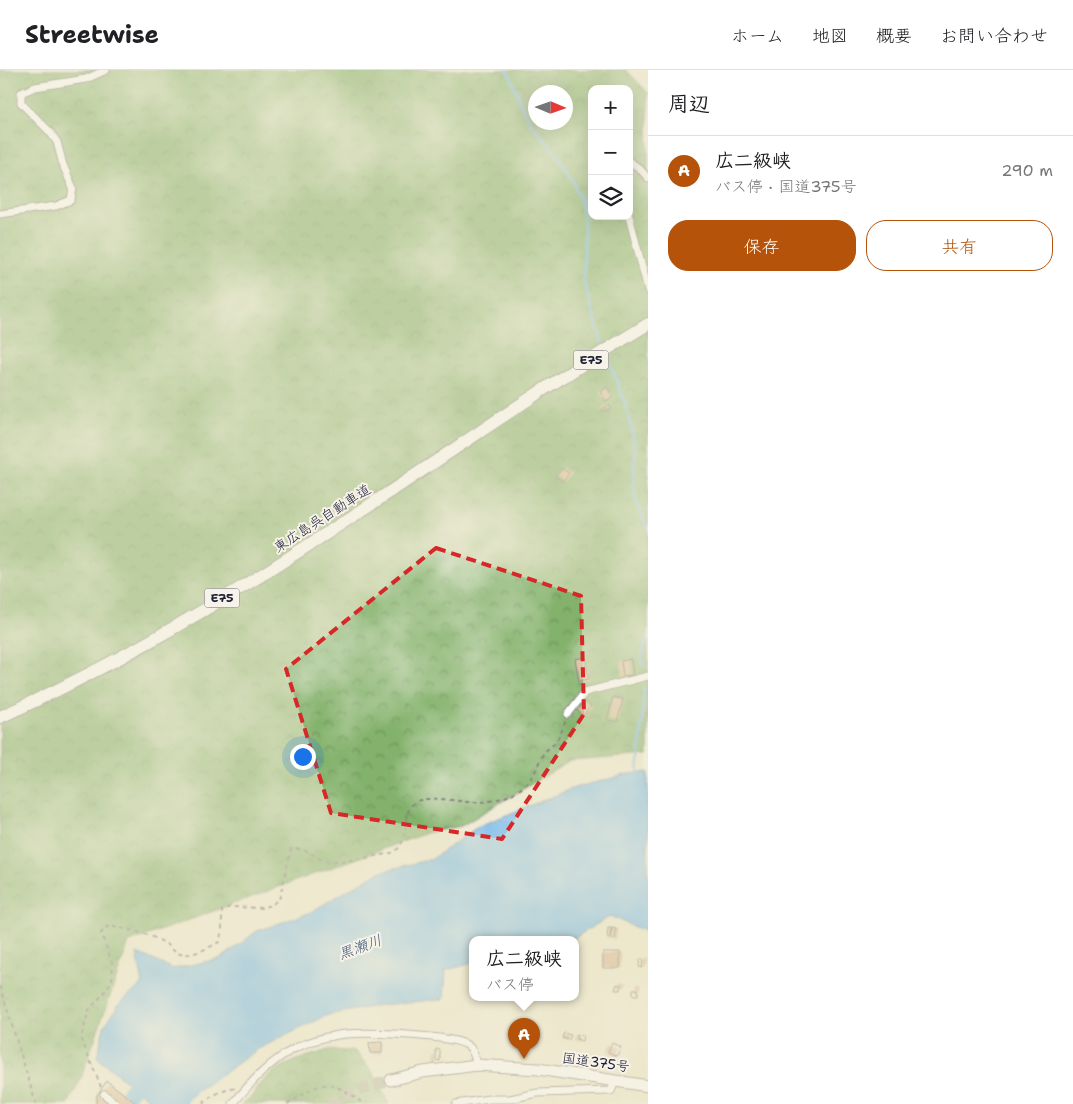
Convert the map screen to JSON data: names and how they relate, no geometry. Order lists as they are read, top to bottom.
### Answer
{
  "streets": {
    "highway": ["E75", "東広島呉自動車道", "国道375号"]
  },
  "water": ["黒瀬川"],
  "north": "right",
  "page": {
    "header": "Streetwise",
    "nav": [
      "ホーム",
      "地図",
      "概要",
      "お問い合わせ"
    ],
    "heading": "周辺",
    "map_buttons": ["+", "−"],
    "list": [
      {
        "mark": "A",
        "name": "広二級峡",
        "note": "バス停 · 国道375号",
        "value": "290 m"
      }
    ],
    "buttons": ["保存", "共有"],
    "popup": ["広二級峡", "バス停"],
    "pins": "A"
  }
}
